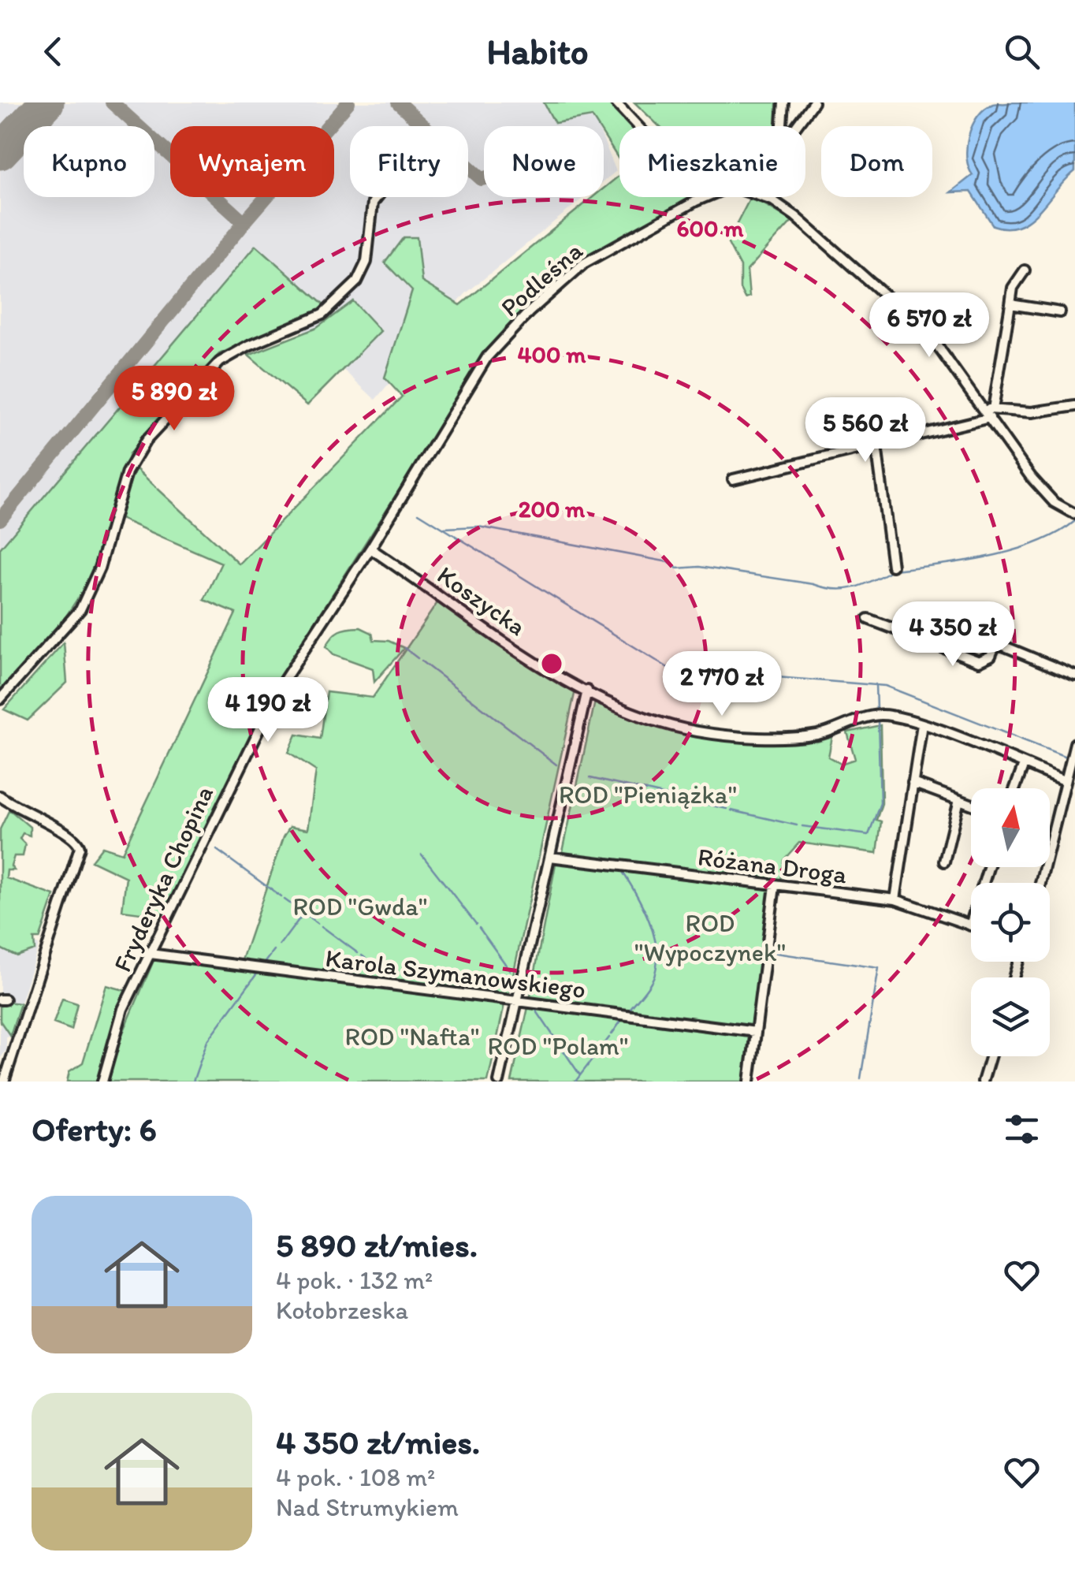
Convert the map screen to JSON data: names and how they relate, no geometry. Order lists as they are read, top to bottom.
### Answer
{
  "streets": {
    "street": [
      "Podleśna",
      "Koszycka",
      "Różana Droga",
      "Fryderyka Chopina",
      "Karola Szymanowskiego"
    ]
  },
  "crossings": [
    ["Podleśna", "Fryderyka Chopina"],
    ["Koszycka", "Fryderyka Chopina"],
    ["Fryderyka Chopina", "Karola Szymanowskiego"]
  ],
  "parks": [
    "ROD \"Pieniążka\"",
    "ROD \"Gwda\"",
    "ROD \"Wypoczynek\"",
    "ROD \"Nafta\"",
    "ROD \"Polam\""
  ],
  "north": "top",
  "page": {
    "header": "Habito",
    "chip": [
      "Kupno",
      "Wynajem",
      "Filtry",
      "Nowe",
      "Mieszkanie",
      "Dom"
    ],
    "price": [
      "6 570 zł",
      "5 890 zł",
      "5 560 zł",
      "4 350 zł",
      "2 770 zł",
      "4 190 zł"
    ],
    "heading": "Oferty: 6",
    "list": [
      {
        "name": "5 890 zł/mies.",
        "note": "4 pok. · 132 m² · Kołobrzeska"
      },
      {
        "name": "4 350 zł/mies.",
        "note": "4 pok. · 108 m² · Nad Strumykiem"
      }
    ]
  },
  "rings": ["600 m", "400 m", "200 m"]
}
